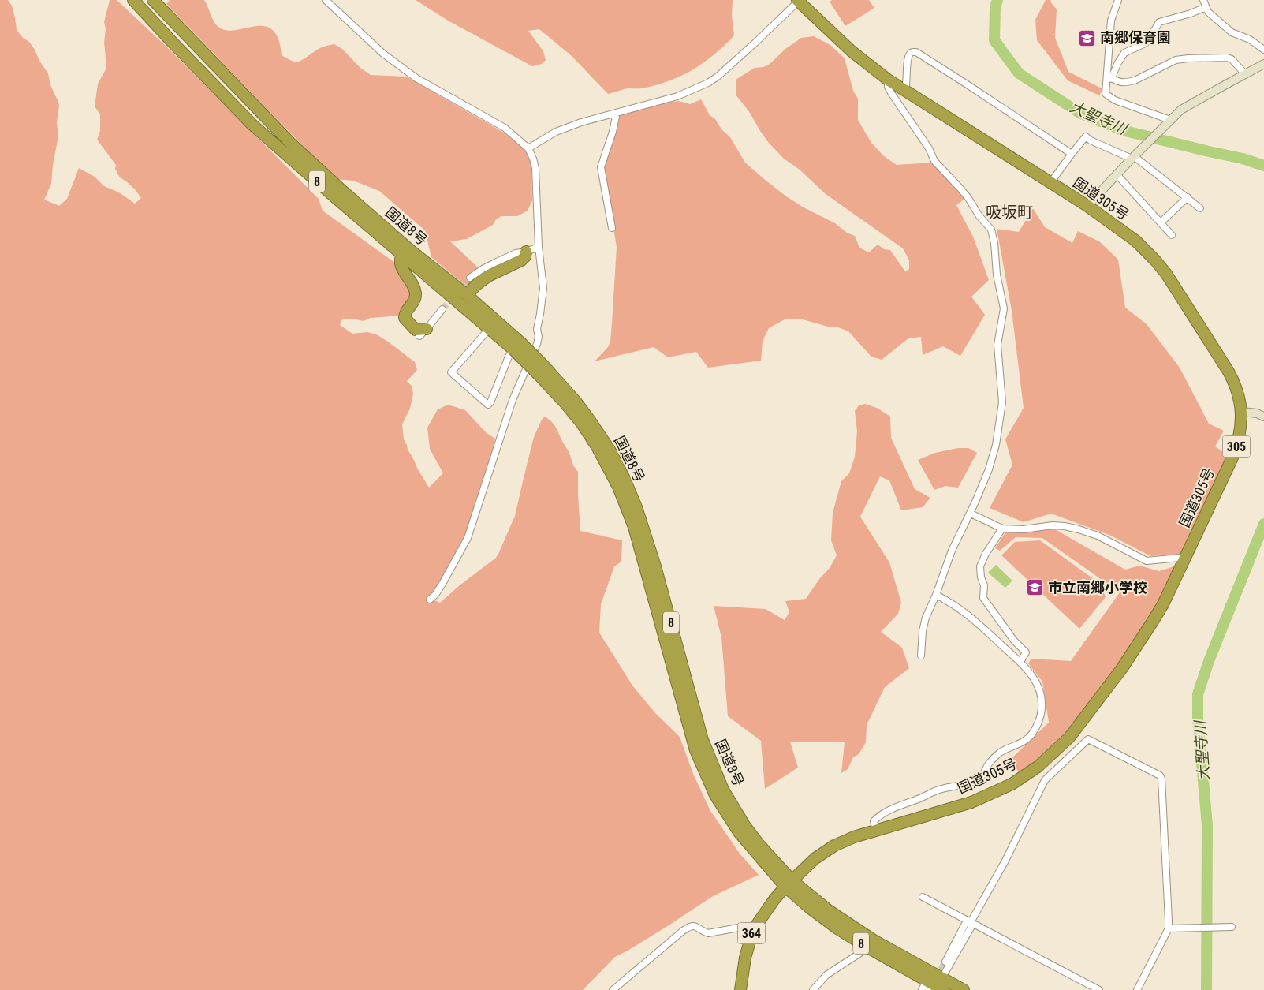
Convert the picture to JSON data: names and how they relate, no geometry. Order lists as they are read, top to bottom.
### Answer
{
  "streets": {
    "highway": [
      "8",
      "国道305号",
      "国道8号",
      "305",
      "364"
    ]
  },
  "crossings": [
    ["国道305号", "国道8号"],
    ["国道305号", "364"],
    ["国道8号", "364"]
  ],
  "districts": ["吸坂町"],
  "water": ["大聖寺川"],
  "places": {
    "school or university": ["南郷保育園", "市立南郷小学校"]
  }
}
